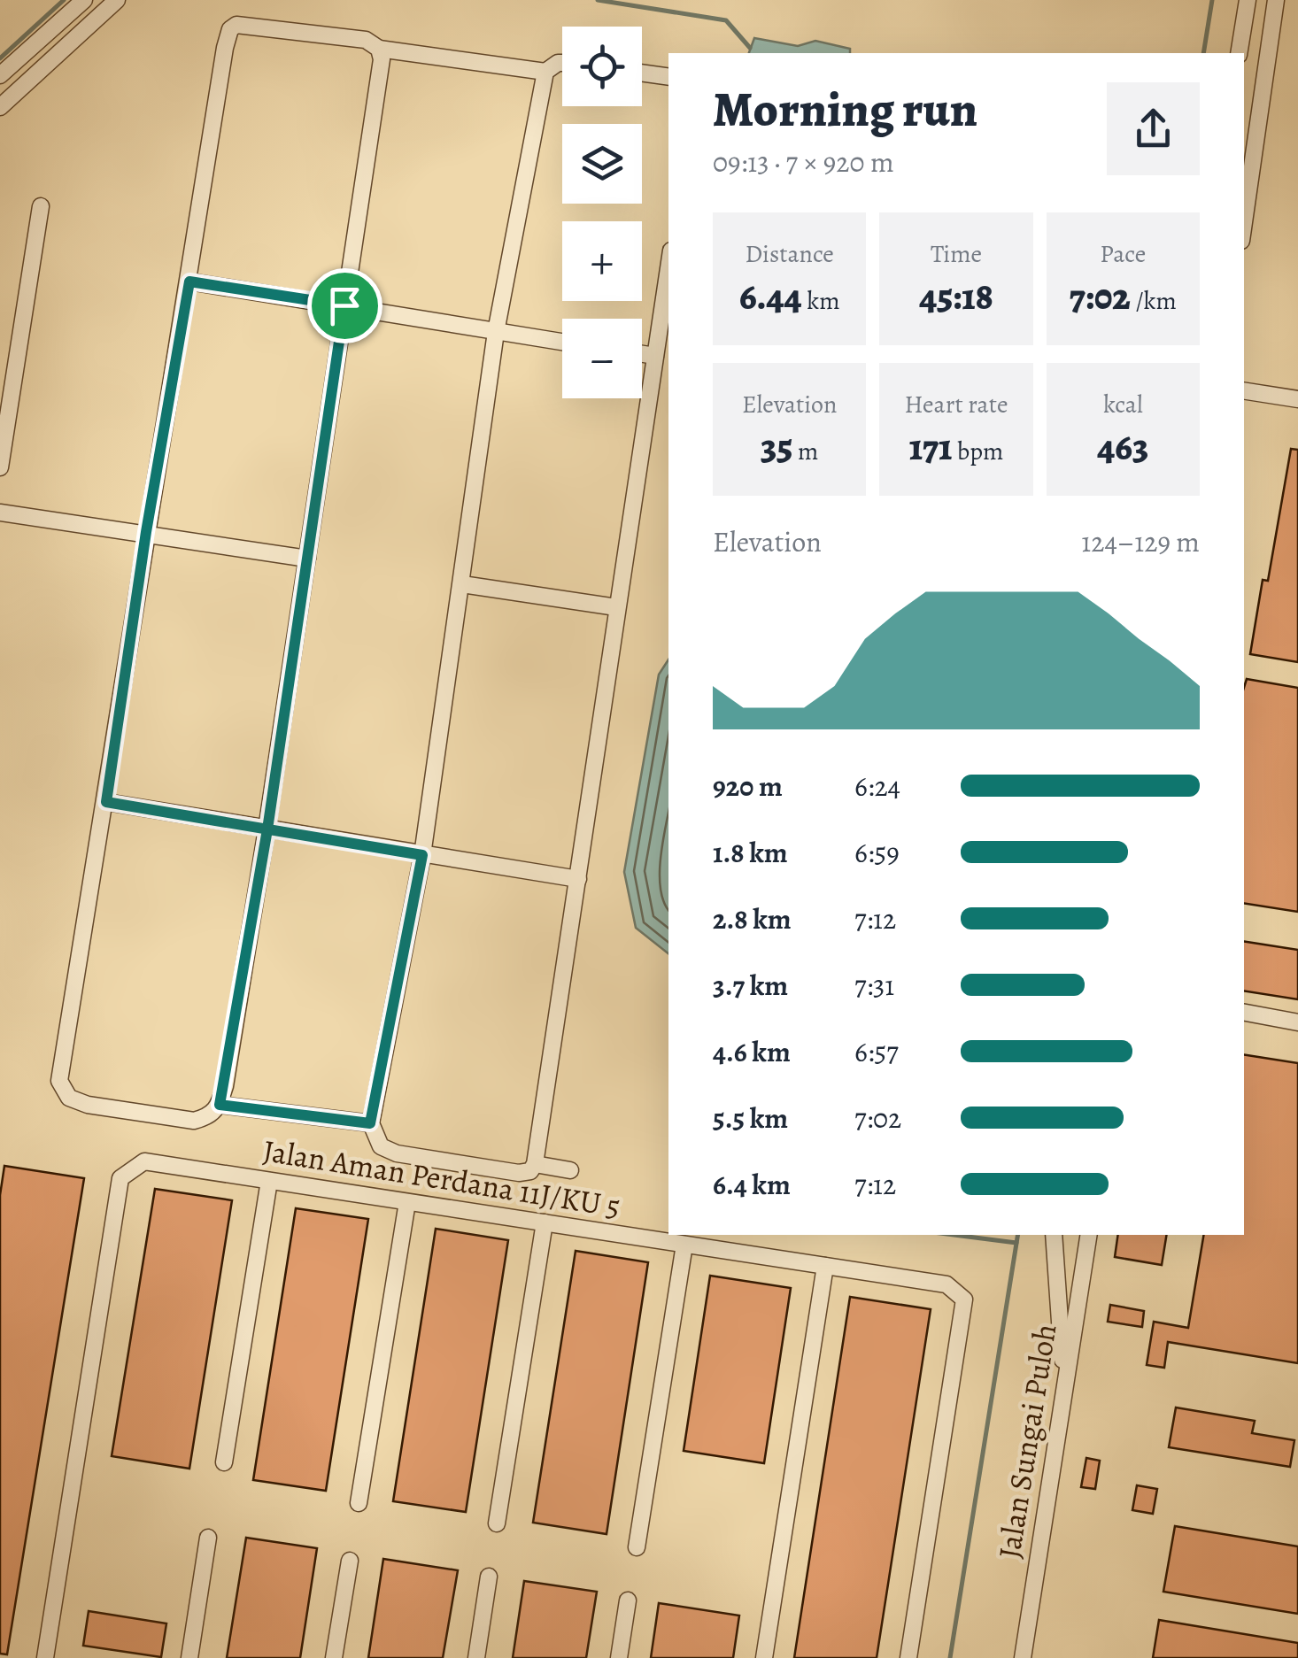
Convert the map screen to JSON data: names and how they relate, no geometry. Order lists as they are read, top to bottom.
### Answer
{
  "streets": {
    "street": ["Jalan Aman Perdana 11J/KU 5", "Jalan Sungai Puloh"]
  },
  "page": {
    "map_buttons": ["+", "−"],
    "heading": ["Morning run", "09:13 · 7 × 920 m"],
    "stats": [
      ["Distance", "6.44 km"],
      ["Time", "45:18"],
      ["Pace", "7:02 /km"],
      ["Elevation", "35 m"],
      ["Heart rate", "171 bpm"],
      ["kcal", "463"]
    ],
    "chart": ["Elevation", "124–129 m"],
    "list": [
      {
        "name": "920 m",
        "note": "6:24"
      },
      {
        "name": "1.8 km",
        "note": "6:59"
      },
      {
        "name": "2.8 km",
        "note": "7:12"
      },
      {
        "name": "3.7 km",
        "note": "7:31"
      },
      {
        "name": "4.6 km",
        "note": "6:57"
      },
      {
        "name": "5.5 km",
        "note": "7:02"
      },
      {
        "name": "6.4 km",
        "note": "7:12"
      }
    ]
  }
}
